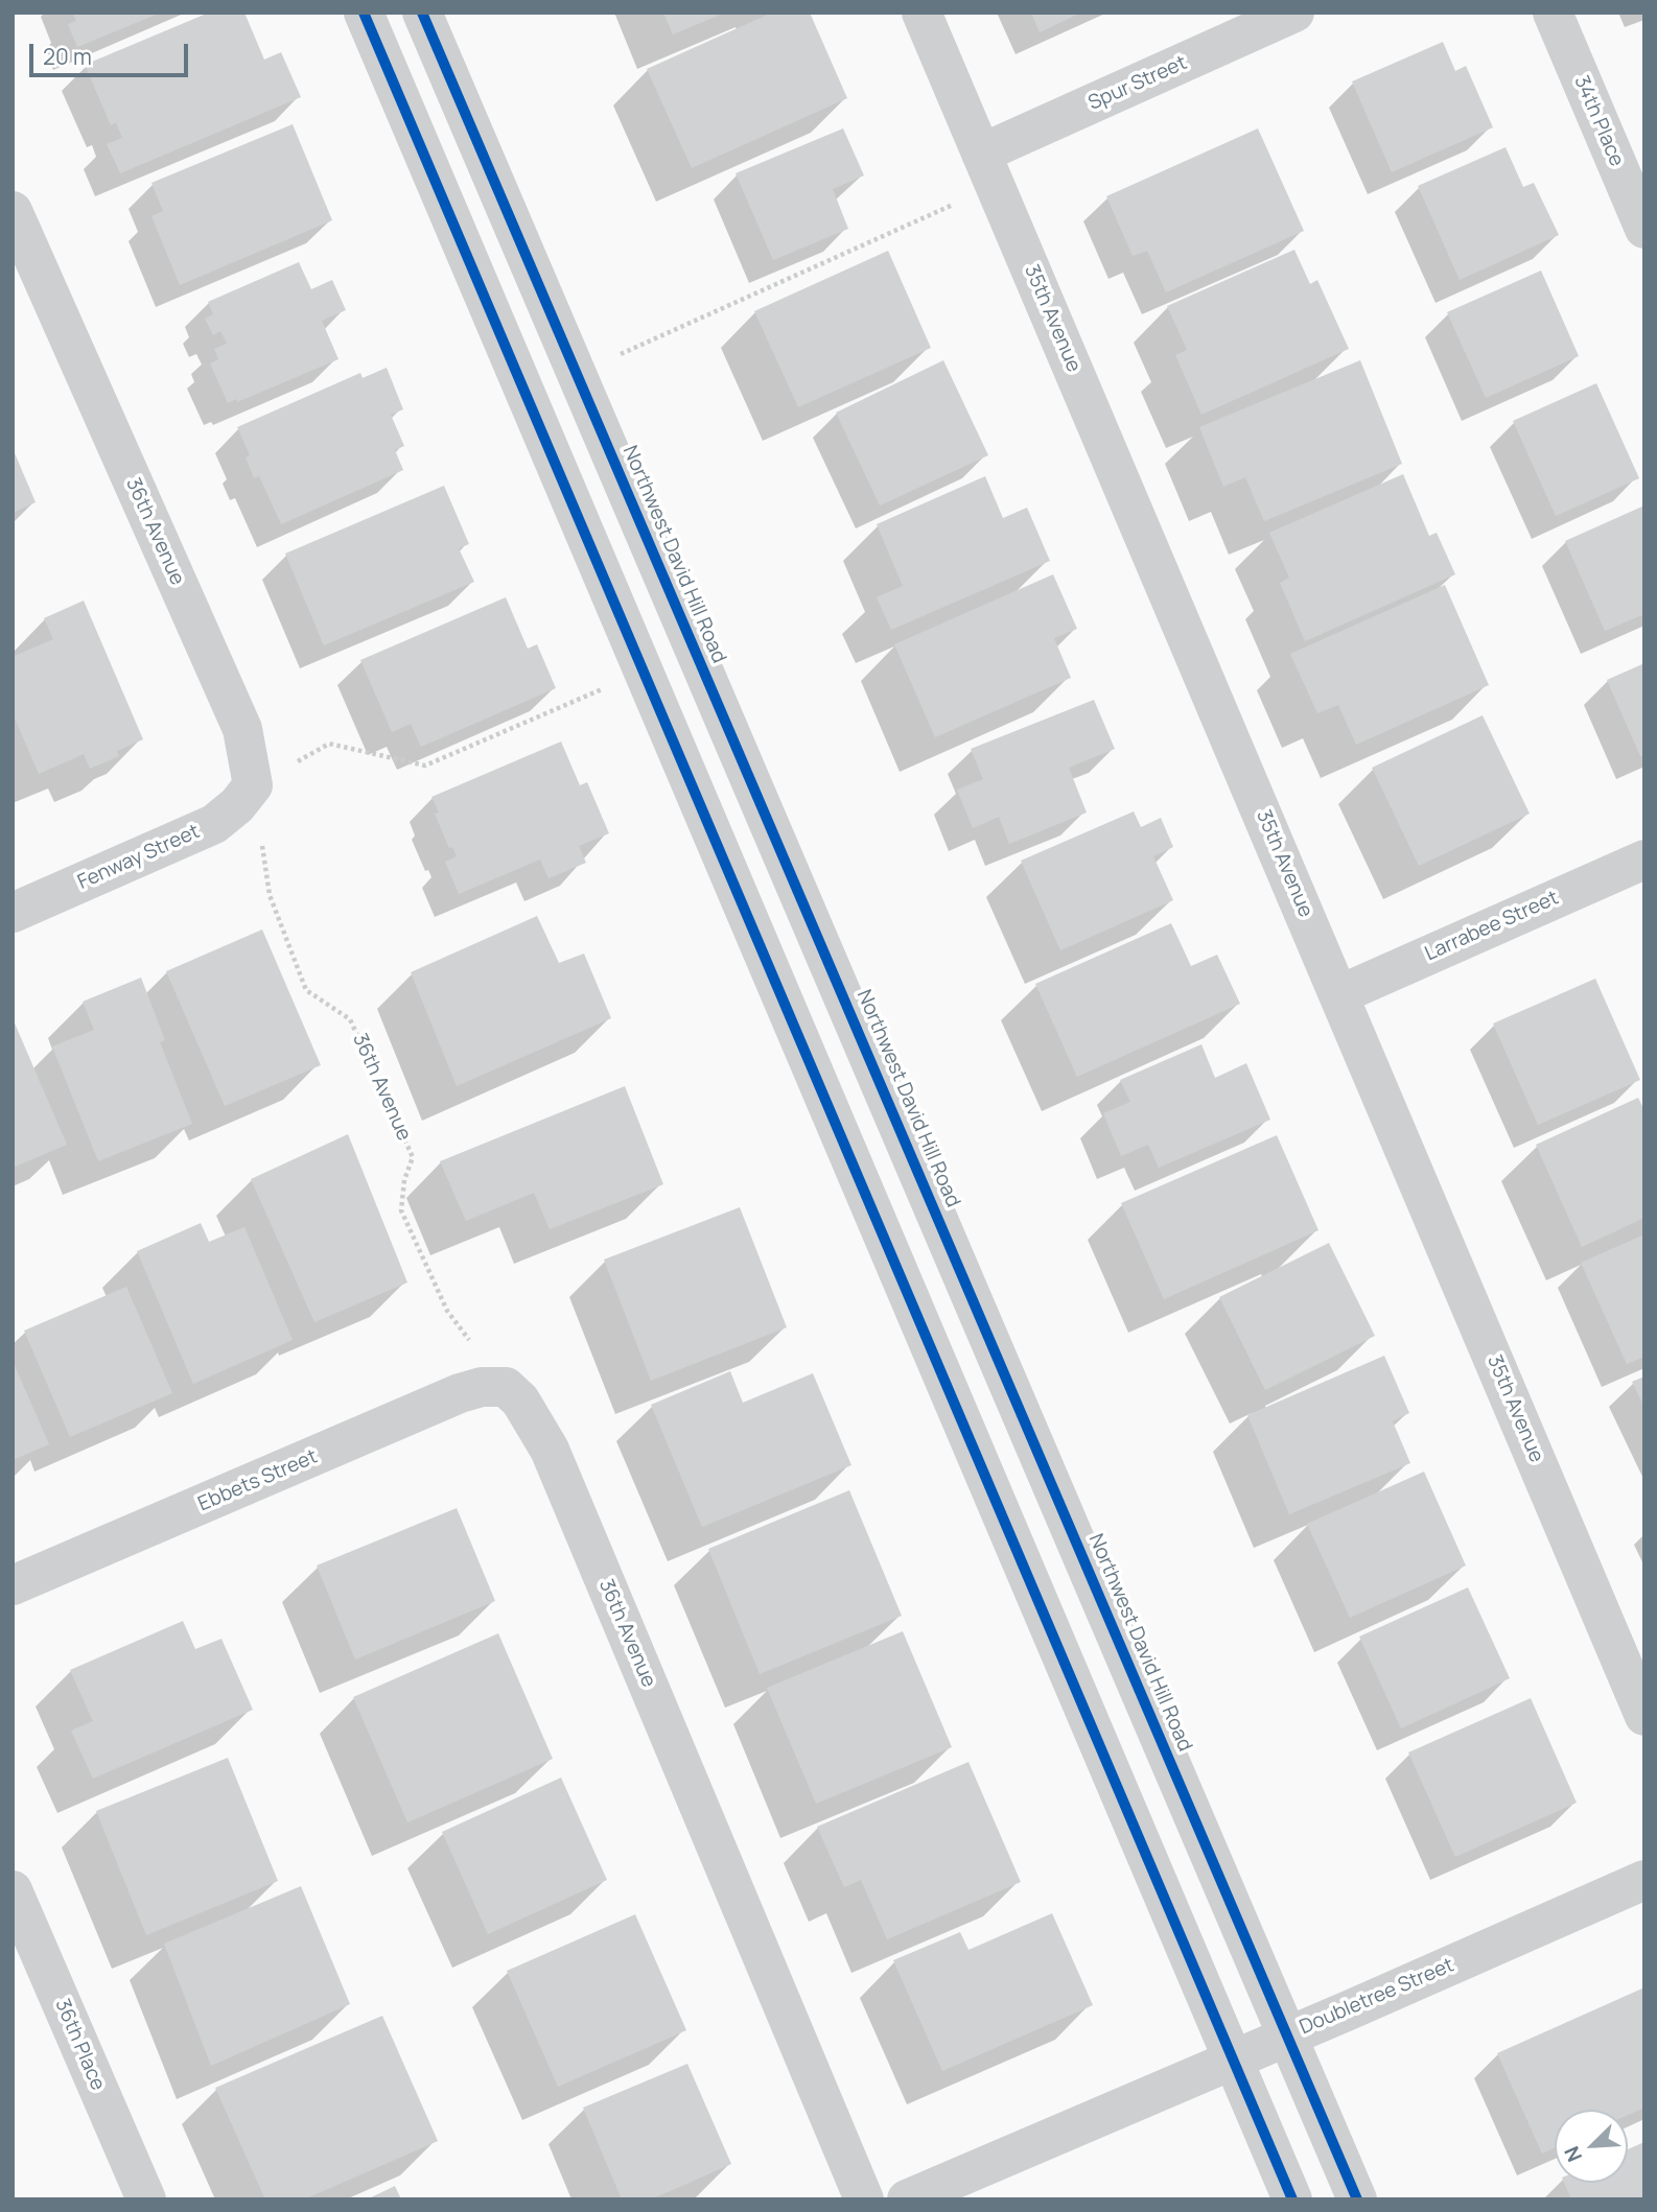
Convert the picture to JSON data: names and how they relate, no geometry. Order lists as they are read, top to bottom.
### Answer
{
  "streets": {
    "street": [
      "Spur Street",
      "34th Place",
      "35th Avenue",
      "36th Avenue",
      "Northwest David Hill Road",
      "Fenway Street",
      "Larrabee Street",
      "Ebbets Street",
      "Doubletree Street",
      "36th Place"
    ]
  },
  "crossings": [
    ["Spur Street", "35th Avenue"],
    ["35th Avenue", "Larrabee Street"],
    ["36th Avenue", "Fenway Street"],
    ["36th Avenue", "Ebbets Street"],
    ["Northwest David Hill Road", "Doubletree Street"]
  ],
  "scale_bar": "20 m",
  "north": "bottom left"
}
